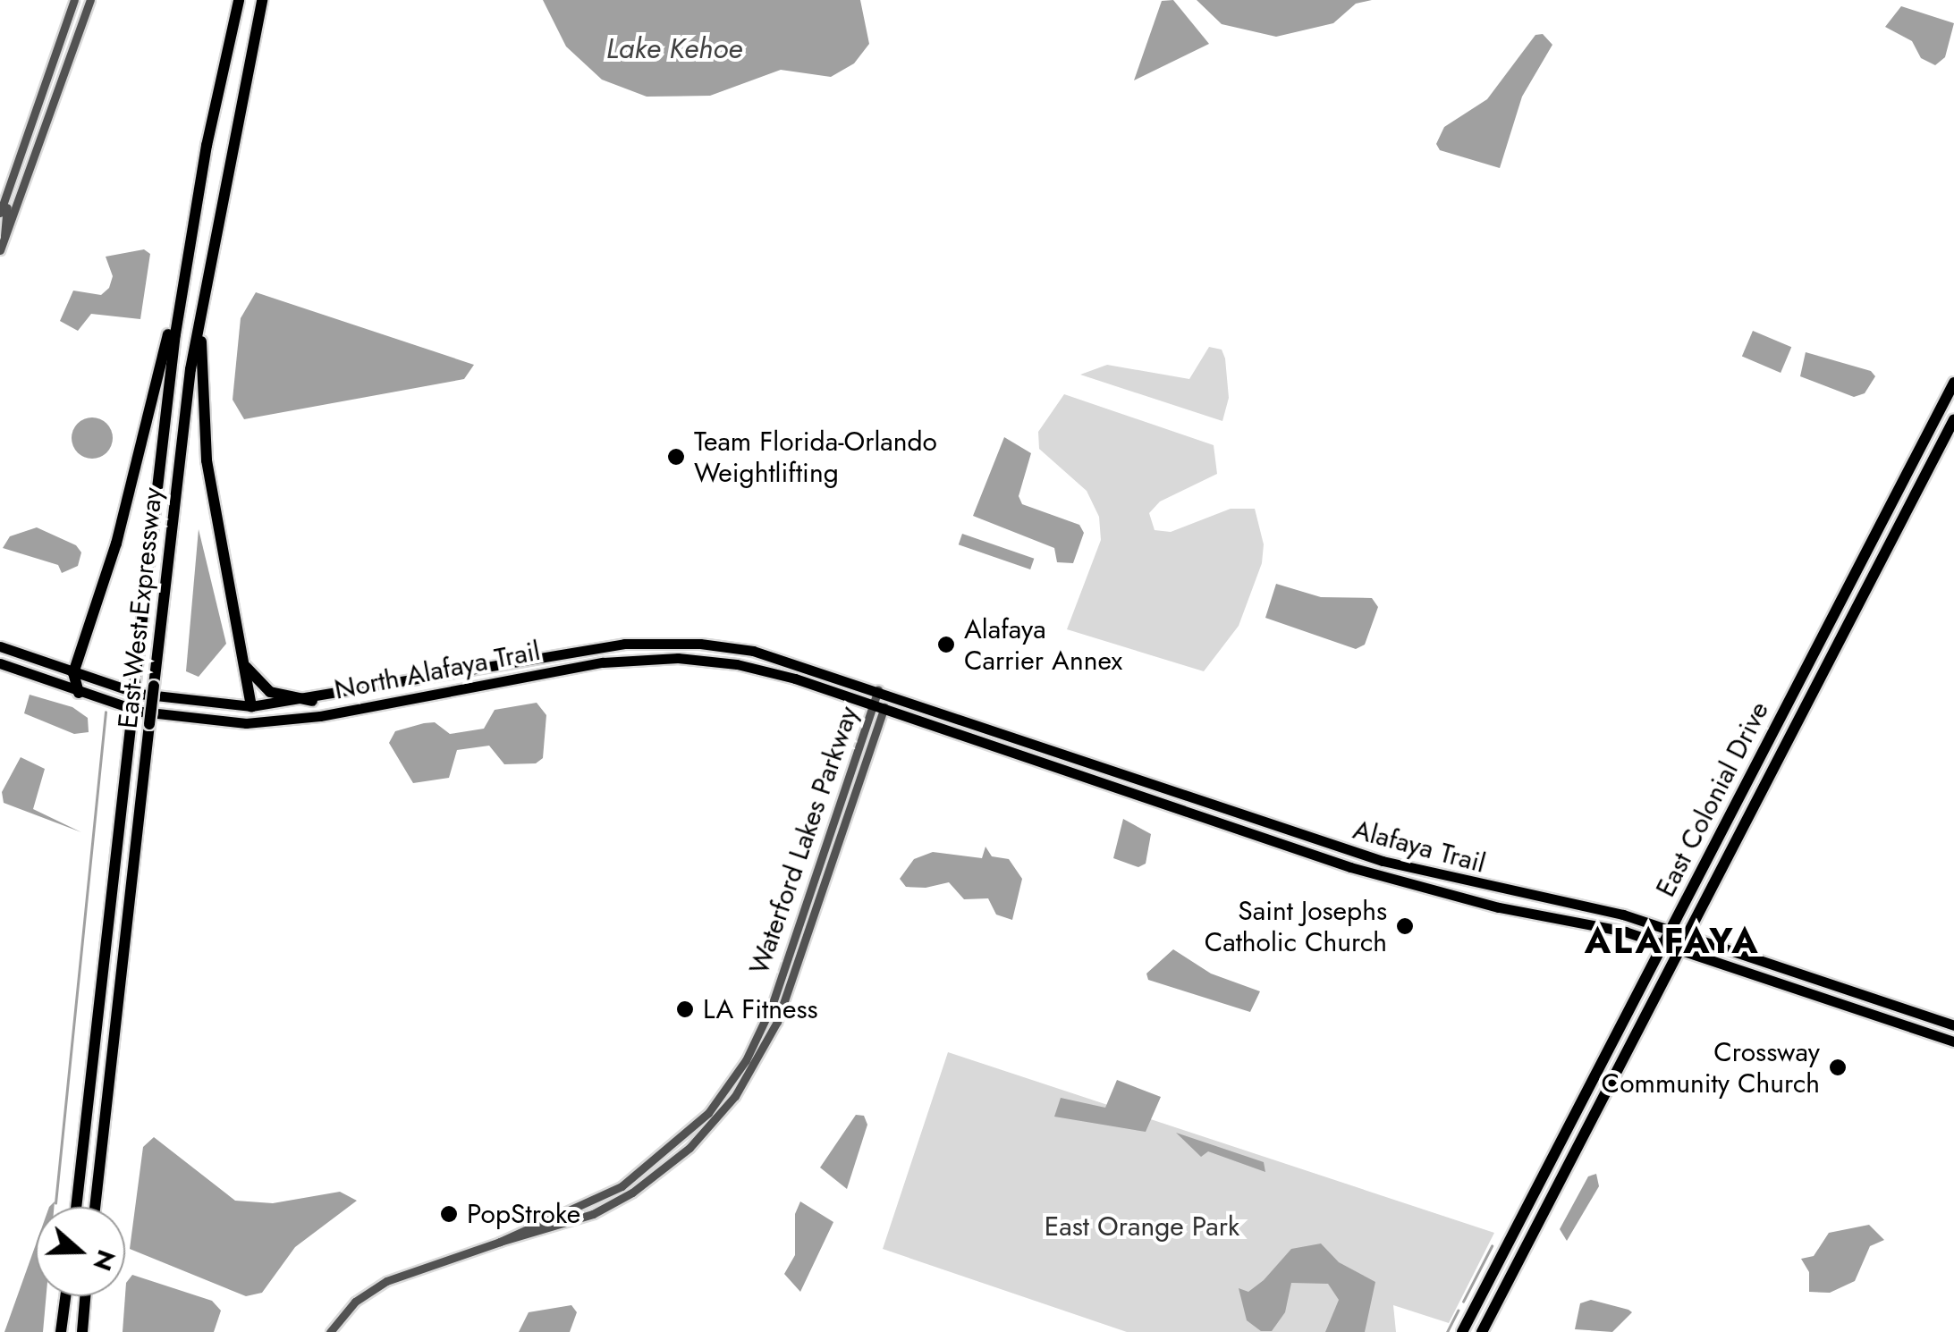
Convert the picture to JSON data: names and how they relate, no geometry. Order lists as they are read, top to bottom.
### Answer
{
  "streets": {
    "highway": ["East-West Expressway", "East Colonial Drive"],
    "main road": ["North Alafaya Trail", "Alafaya Trail"],
    "street": ["Waterford Lakes Parkway"]
  },
  "crossings": [
    ["North Alafaya Trail", "Waterford Lakes Parkway"],
    ["North Alafaya Trail", "Alafaya Trail"],
    ["East Colonial Drive", "Alafaya Trail"],
    ["Waterford Lakes Parkway", "Alafaya Trail"]
  ],
  "districts": ["ALAFAYA"],
  "water": ["Lake Kehoe"],
  "parks": ["East Orange Park"],
  "places": [
    "Team Florida-Orlando Weightlifting",
    "Alafaya Carrier Annex",
    "Saint Josephs Catholic Church",
    "LA Fitness",
    "Crossway Community Church",
    "PopStroke"
  ],
  "north": "right"
}
